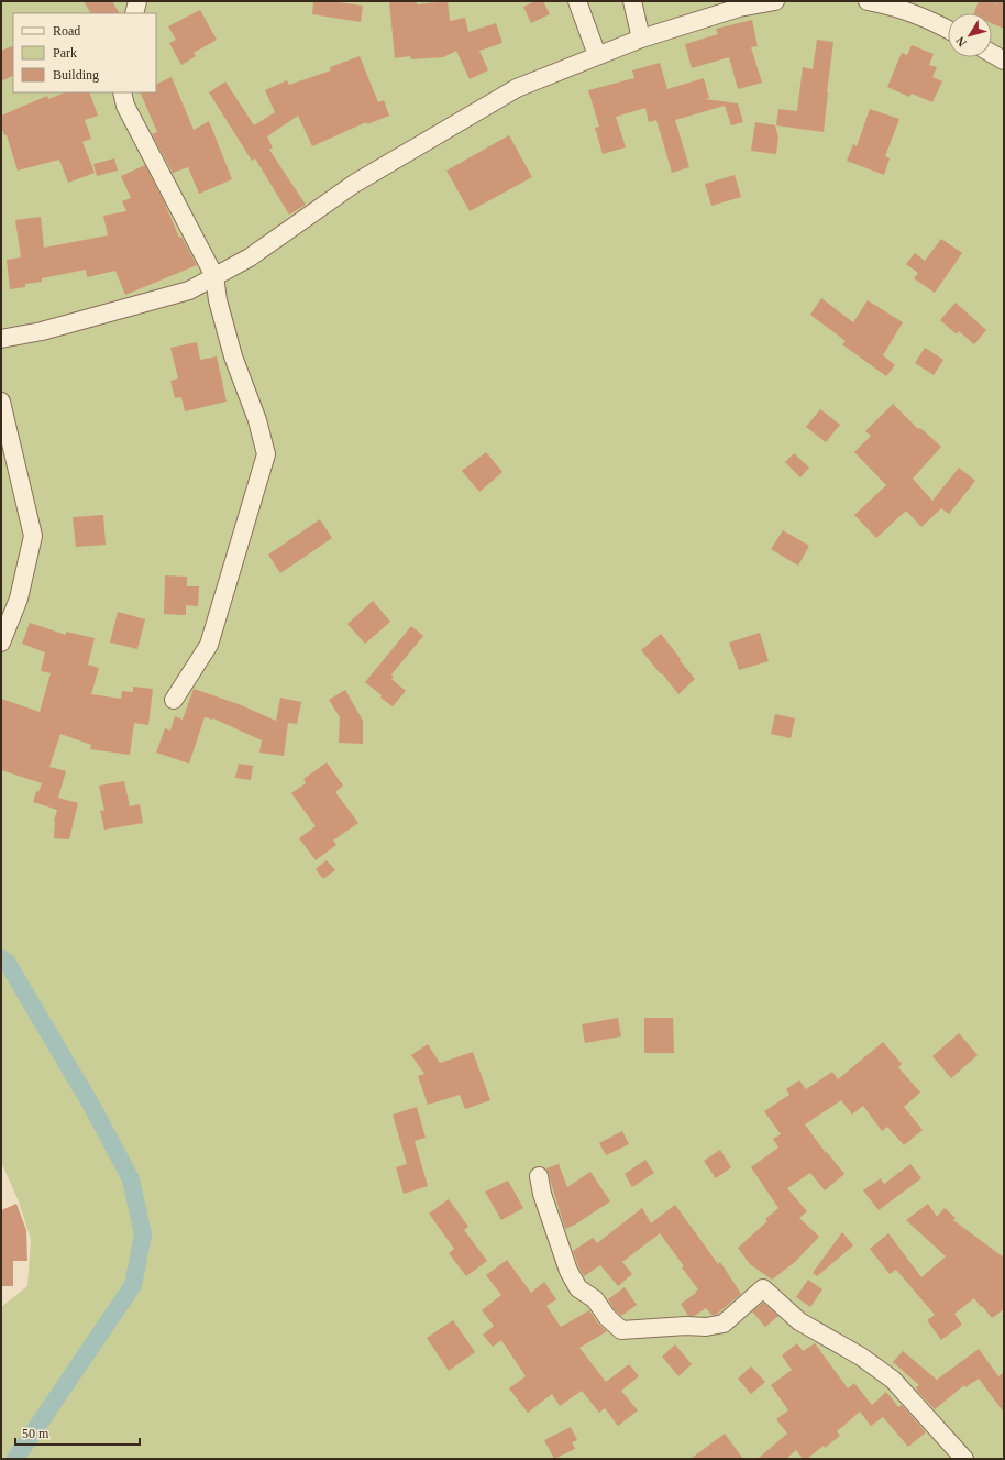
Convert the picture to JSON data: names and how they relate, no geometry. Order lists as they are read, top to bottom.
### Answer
{
  "legend": ["Road", "Park", "Building"],
  "scale_bar": "50 m",
  "north": "bottom left"
}
